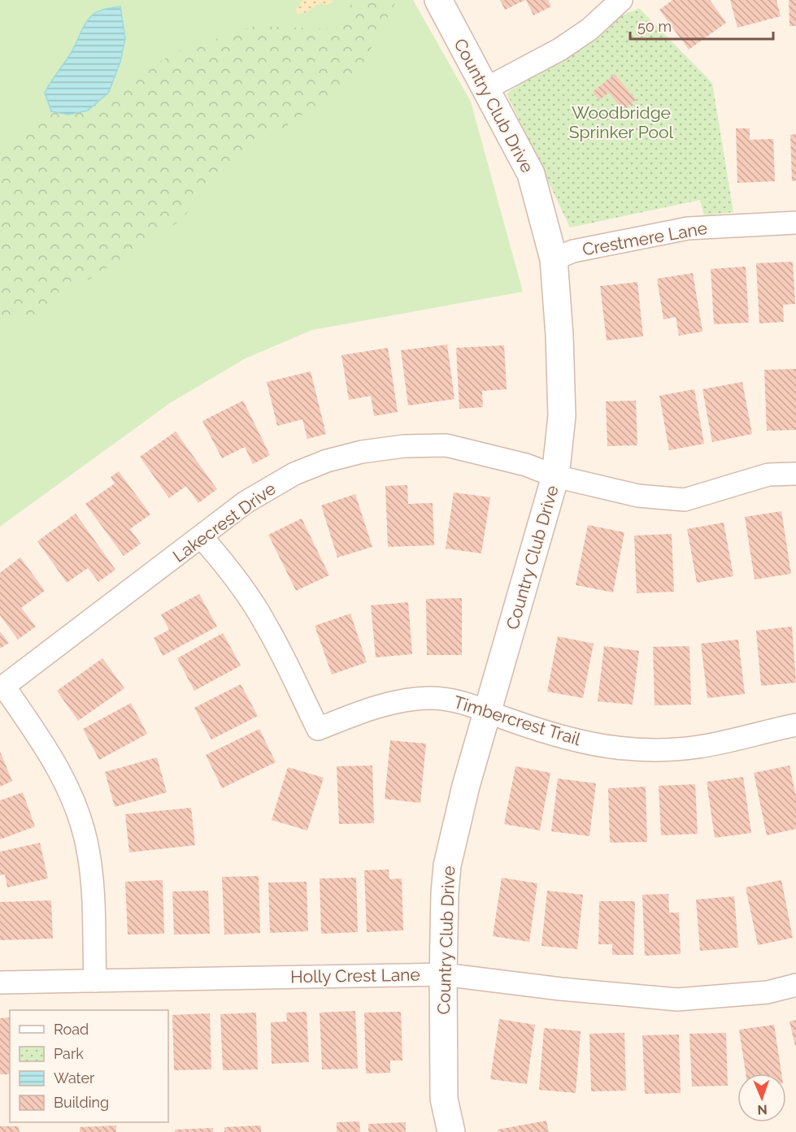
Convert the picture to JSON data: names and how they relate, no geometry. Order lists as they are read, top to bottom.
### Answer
{
  "streets": {
    "street": [
      "Country Club Drive",
      "Crestmere Lane",
      "Lakecrest Drive",
      "Timbercrest Trail",
      "Holly Crest Lane"
    ]
  },
  "crossings": [
    ["Country Club Drive", "Crestmere Lane"],
    ["Country Club Drive", "Lakecrest Drive"],
    ["Country Club Drive", "Timbercrest Trail"],
    ["Country Club Drive", "Holly Crest Lane"],
    ["Lakecrest Drive", "Timbercrest Trail"]
  ],
  "parks": ["Woodbridge Sprinker Pool"],
  "legend": [
    "Road",
    "Park",
    "Water",
    "Building"
  ],
  "scale_bar": "50 m",
  "north": "bottom"
}
